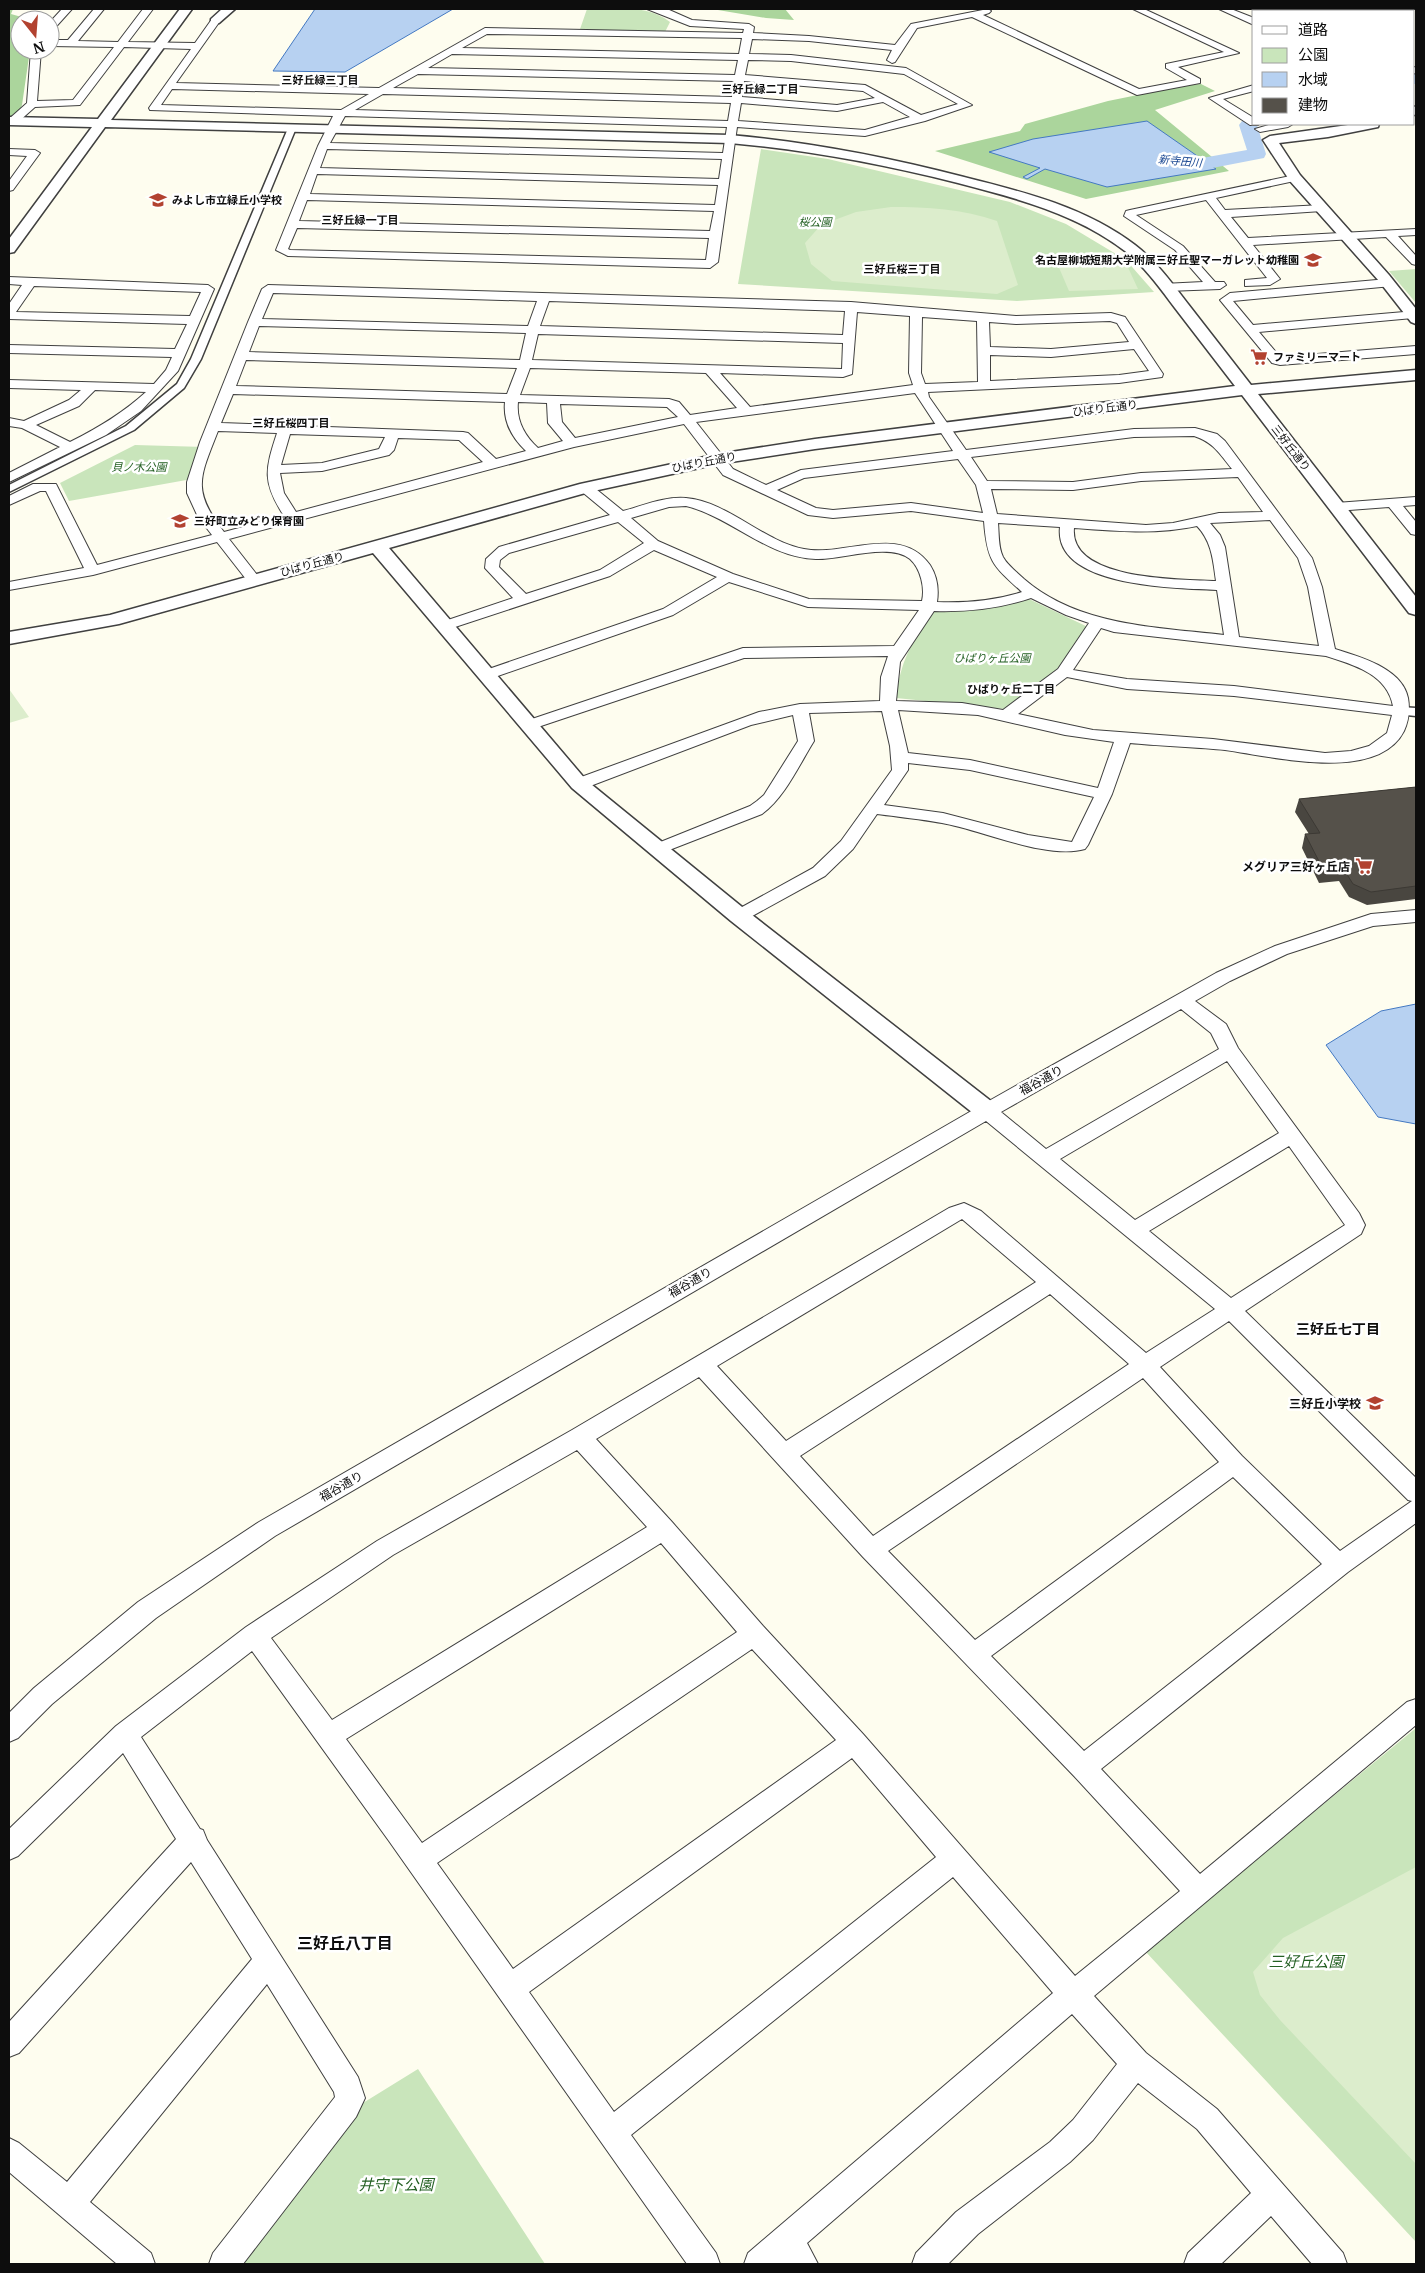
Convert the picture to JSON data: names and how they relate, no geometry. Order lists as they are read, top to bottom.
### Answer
{
  "streets": {
    "street": ["ひばり丘通り", "三好丘通り", "福谷通り"]
  },
  "crossings": [
    ["ひばり丘通り", "三好丘通り"]
  ],
  "districts": [
    "三好丘緑三丁目",
    "三好丘緑二丁目",
    "三好丘緑一丁目",
    "三好丘桜三丁目",
    "三好丘桜四丁目",
    "ひばりヶ丘二丁目",
    "三好丘七丁目",
    "三好丘八丁目"
  ],
  "water": ["新寺田川"],
  "parks": [
    "桜公園",
    "貝ノ木公園",
    "ひばりヶ丘公園",
    "三好丘公園",
    "井守下公園"
  ],
  "places": {
    "school or university": [
      "みよし市立緑丘小学校",
      "名古屋柳城短期大学附属三好丘聖マーガレット幼稚園",
      "三好町立みどり保育園",
      "三好丘小学校"
    ],
    "supermarket": ["ファミリーマート", "メグリア三好ヶ丘店"]
  },
  "legend": [
    "道路",
    "公園",
    "水域",
    "建物"
  ],
  "north": "bottom"
}
